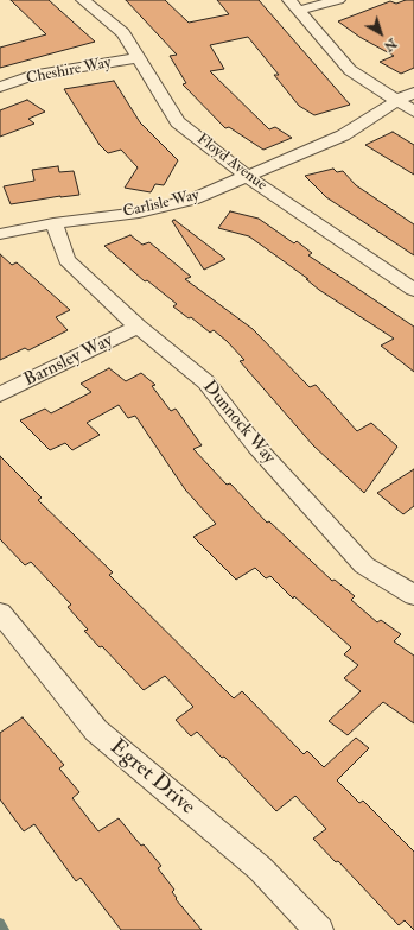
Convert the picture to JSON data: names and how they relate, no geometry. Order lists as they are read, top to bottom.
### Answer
{
  "streets": {
    "street": [
      "Cheshire Way",
      "Floyd Avenue",
      "Carlisle Way",
      "Barnsley Way",
      "Dunnock Way",
      "Egret Drive"
    ]
  },
  "crossings": [
    ["Cheshire Way", "Floyd Avenue"],
    ["Floyd Avenue", "Carlisle Way"],
    ["Carlisle Way", "Dunnock Way"],
    ["Barnsley Way", "Dunnock Way"]
  ],
  "north": "bottom right"
}
